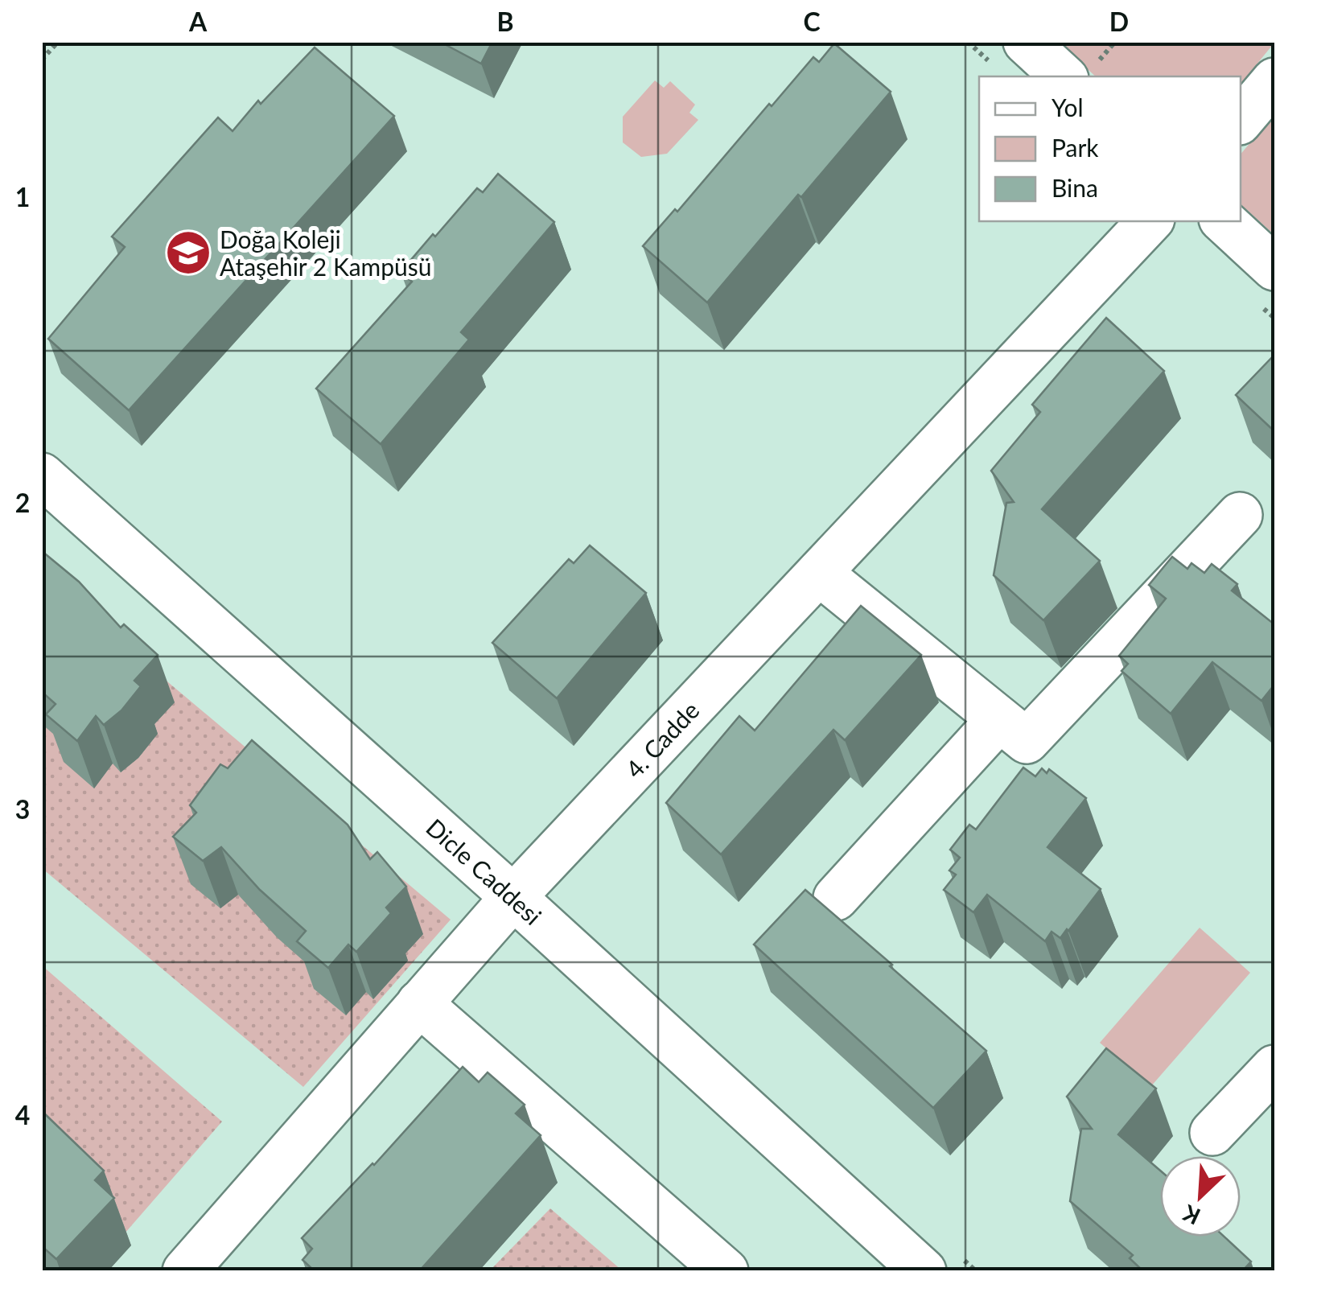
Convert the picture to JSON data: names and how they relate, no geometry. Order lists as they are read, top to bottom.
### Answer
{
  "streets": {
    "street": ["4. Cadde", "Dicle Caddesi"]
  },
  "crossings": [
    ["4. Cadde", "Dicle Caddesi"]
  ],
  "places": {
    "school or university": ["Doğa Koleji Ataşehir 2 Kampüsü"]
  },
  "legend": ["Yol", "Park", "Bina"],
  "north": "bottom left",
  "grid": {
    "columns": [
      "A",
      "B",
      "C",
      "D"
    ],
    "rows": [
      "1",
      "2",
      "3",
      "4"
    ]
  }
}
